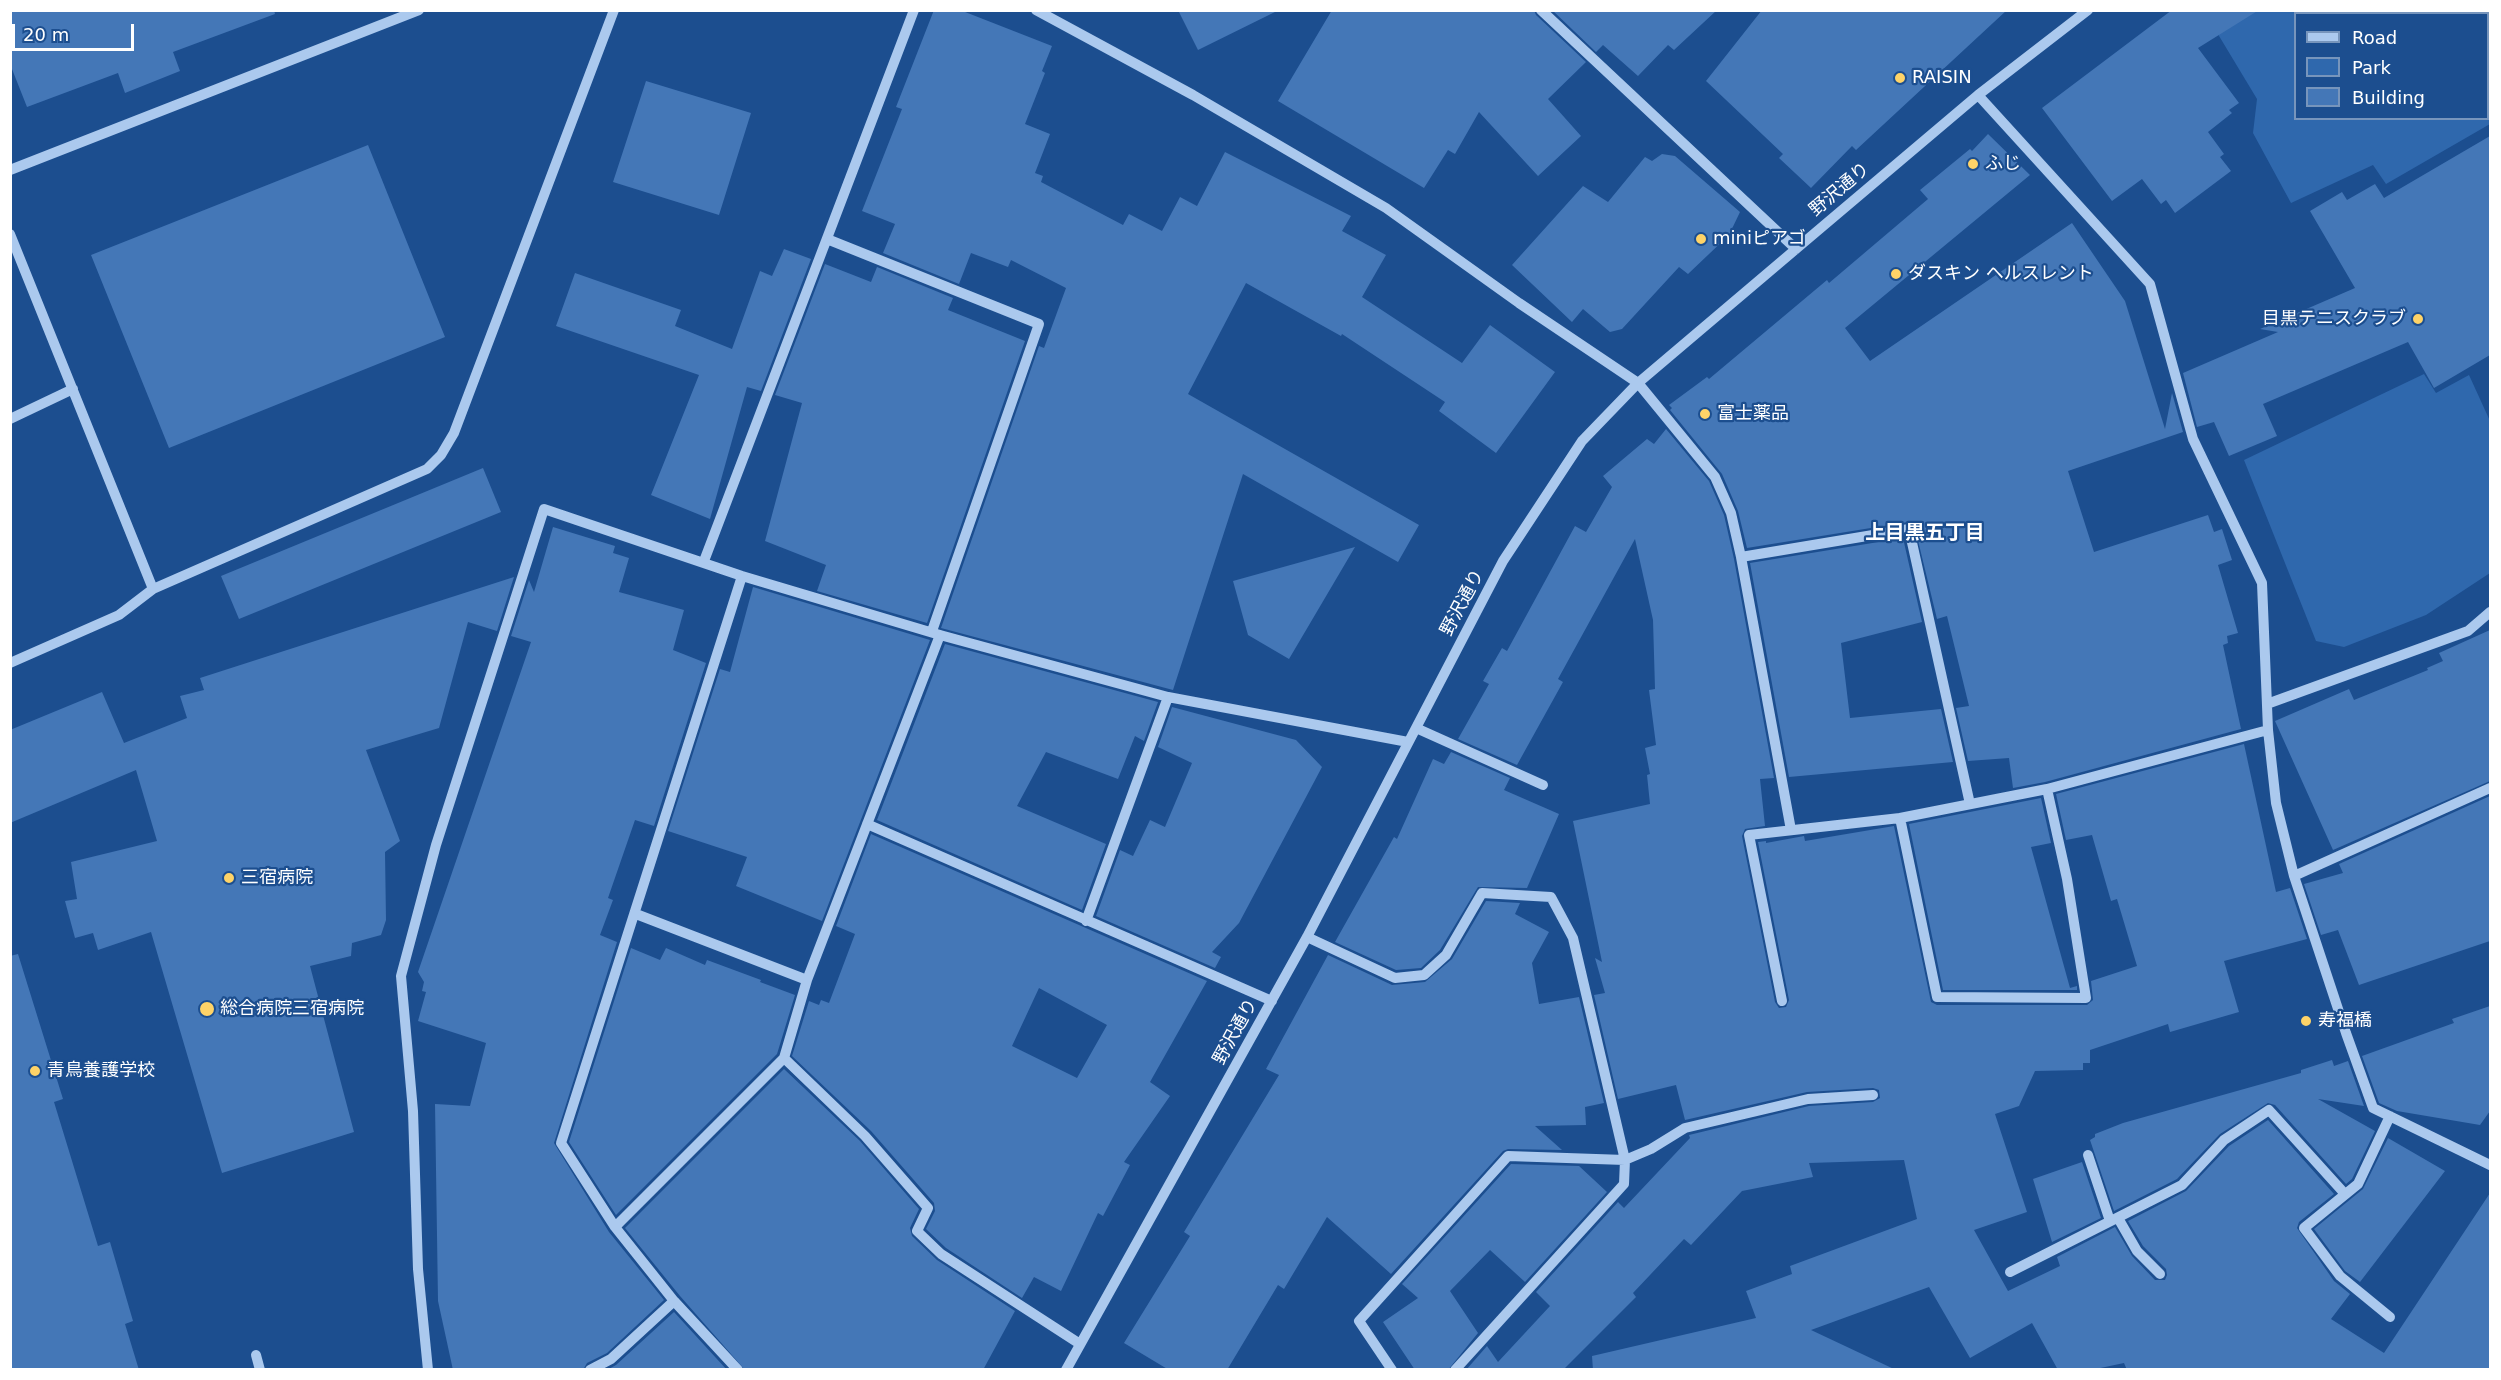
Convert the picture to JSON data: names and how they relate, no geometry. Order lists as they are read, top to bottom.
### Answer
{
  "streets": {
    "street": ["野沢通り"]
  },
  "districts": ["上目黒五丁目"],
  "places": [
    "RAISIN",
    "ふじ",
    "miniピアゴ",
    "ダスキン ヘルスレント",
    "目黒テニスクラブ",
    "富士薬品",
    "三宿病院",
    "総合病院三宿病院",
    "寿福橋",
    "青鳥養護学校"
  ],
  "legend": ["Road", "Park", "Building"],
  "scale_bar": "20 m"
}
